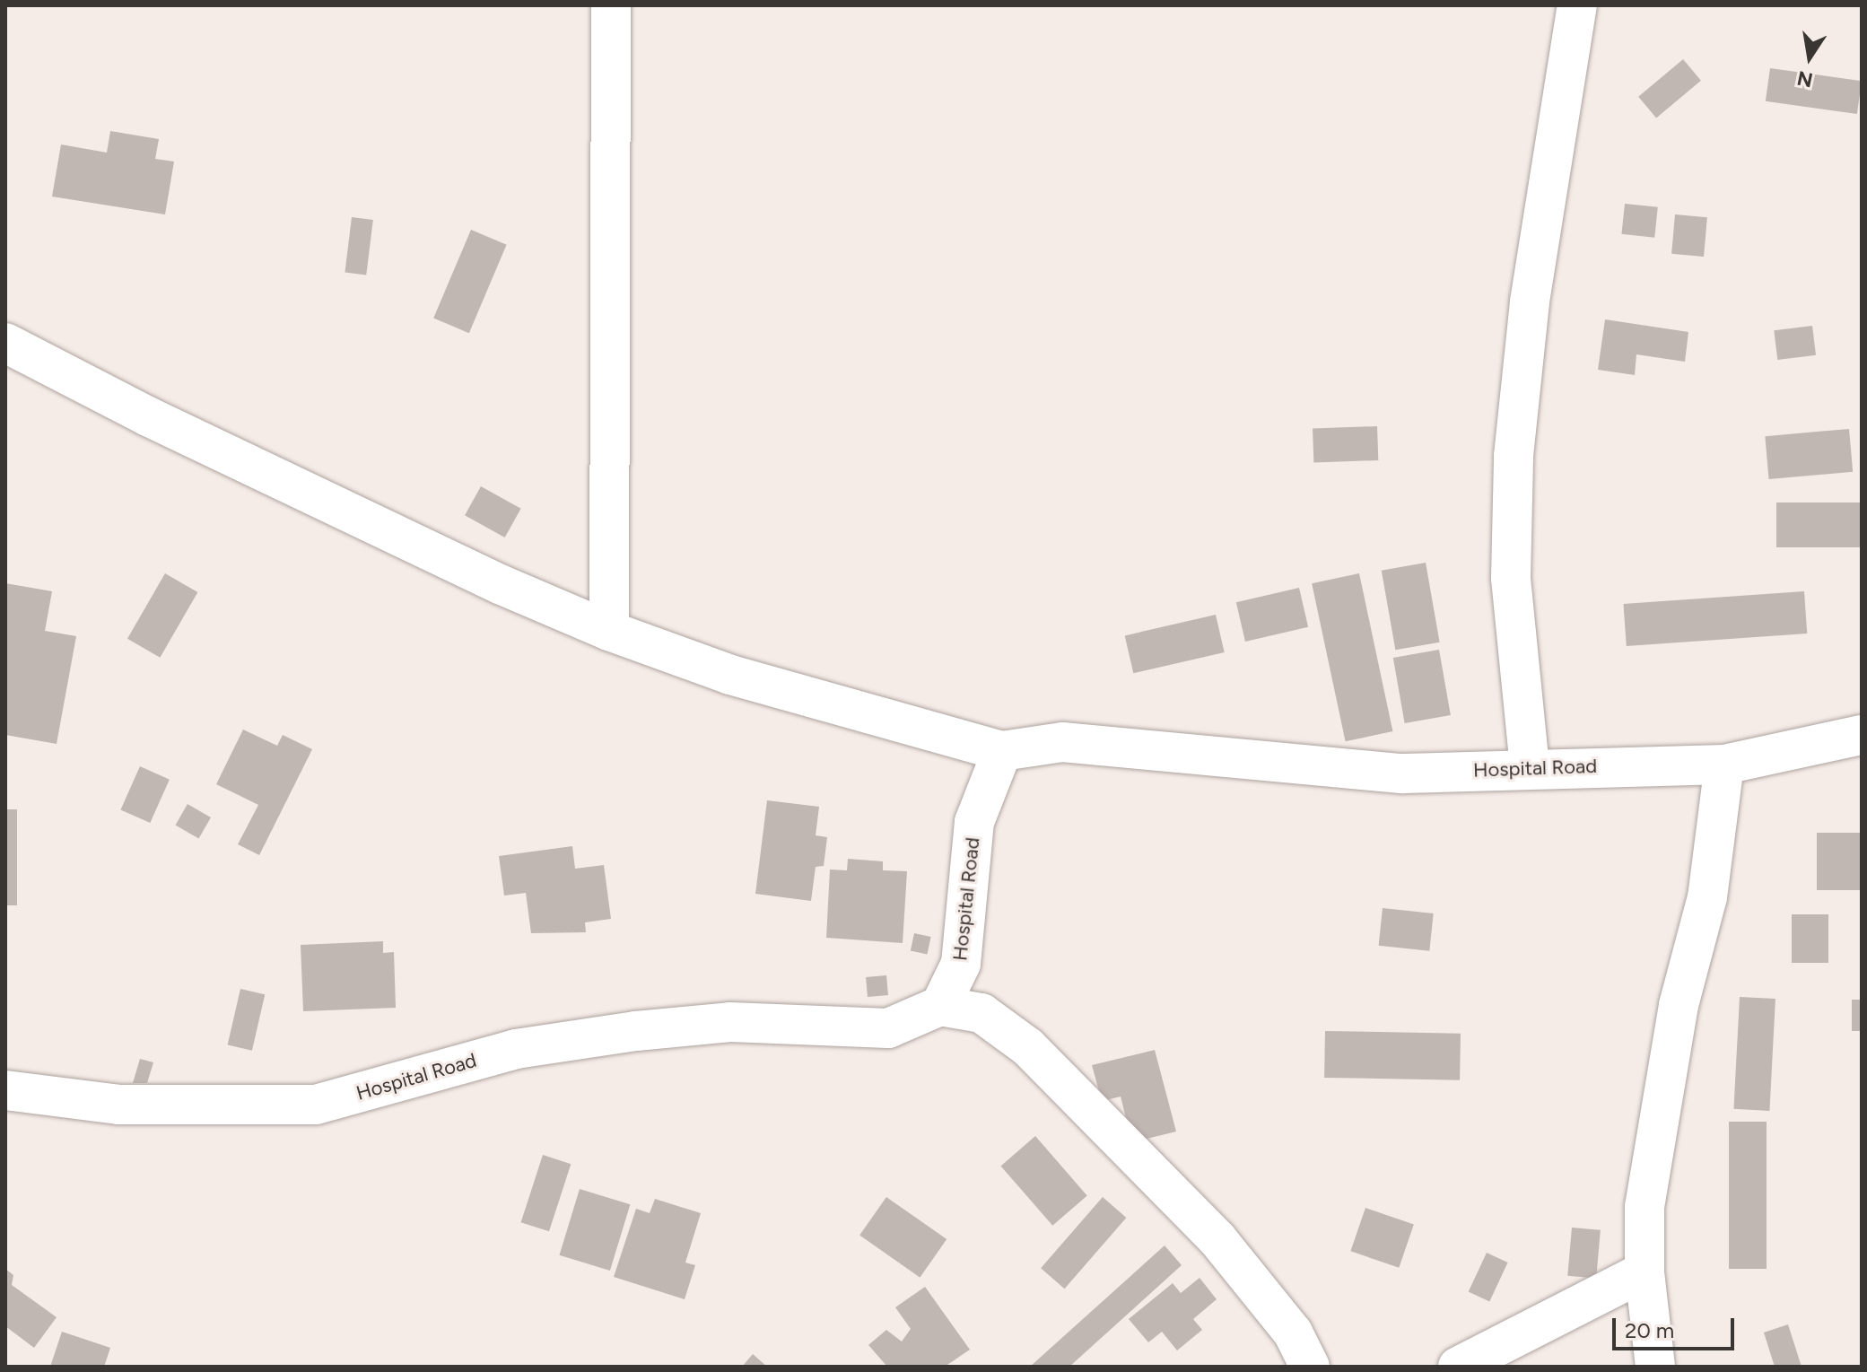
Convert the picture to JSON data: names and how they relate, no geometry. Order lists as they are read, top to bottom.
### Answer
{
  "streets": {
    "street": ["Hospital Road"]
  },
  "scale_bar": "20 m",
  "north": "bottom"
}
